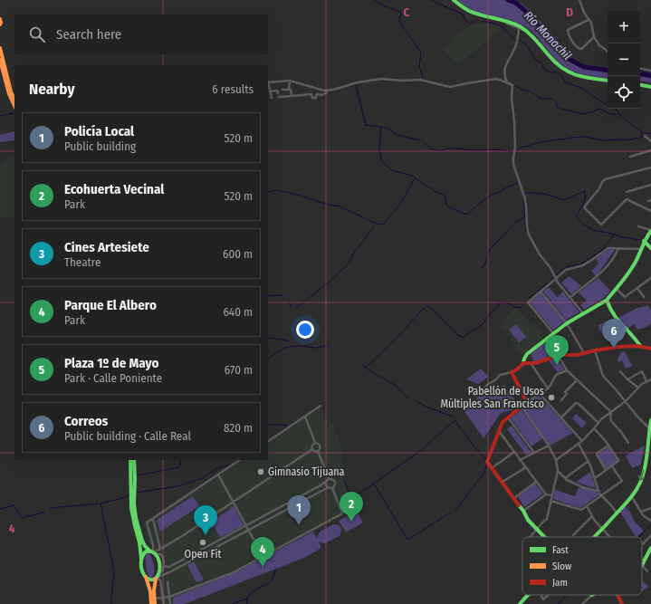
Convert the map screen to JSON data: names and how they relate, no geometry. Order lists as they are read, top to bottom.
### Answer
{
  "water": ["Río Monachil"],
  "places": ["Pabellón de Usos Múltiples San Francisco", "Gimnasio Tijuana", "Open Fit"],
  "legend": ["Fast", "Slow", "Jam"],
  "page": {
    "map_buttons": ["+", "−"],
    "search": "Search here",
    "heading": ["Nearby", "6 results"],
    "list": [
      {
        "mark": "1",
        "name": "Policía Local",
        "note": "Public building",
        "value": "520 m"
      },
      {
        "mark": "2",
        "name": "Ecohuerta Vecinal",
        "note": "Park",
        "value": "520 m"
      },
      {
        "mark": "3",
        "name": "Cines Artesiete",
        "note": "Theatre",
        "value": "600 m"
      },
      {
        "mark": "4",
        "name": "Parque El Albero",
        "note": "Park",
        "value": "640 m"
      },
      {
        "mark": "5",
        "name": "Plaza 1º de Mayo",
        "note": "Park · Calle Poniente",
        "value": "670 m"
      },
      {
        "mark": "6",
        "name": "Correos",
        "note": "Public building · Calle Real",
        "value": "820 m"
      }
    ],
    "pins": [
      "6",
      "5",
      "2",
      "1",
      "3",
      "4"
    ]
  },
  "grid": {
    "columns": ["C", "D"],
    "rows": ["4"]
  }
}
